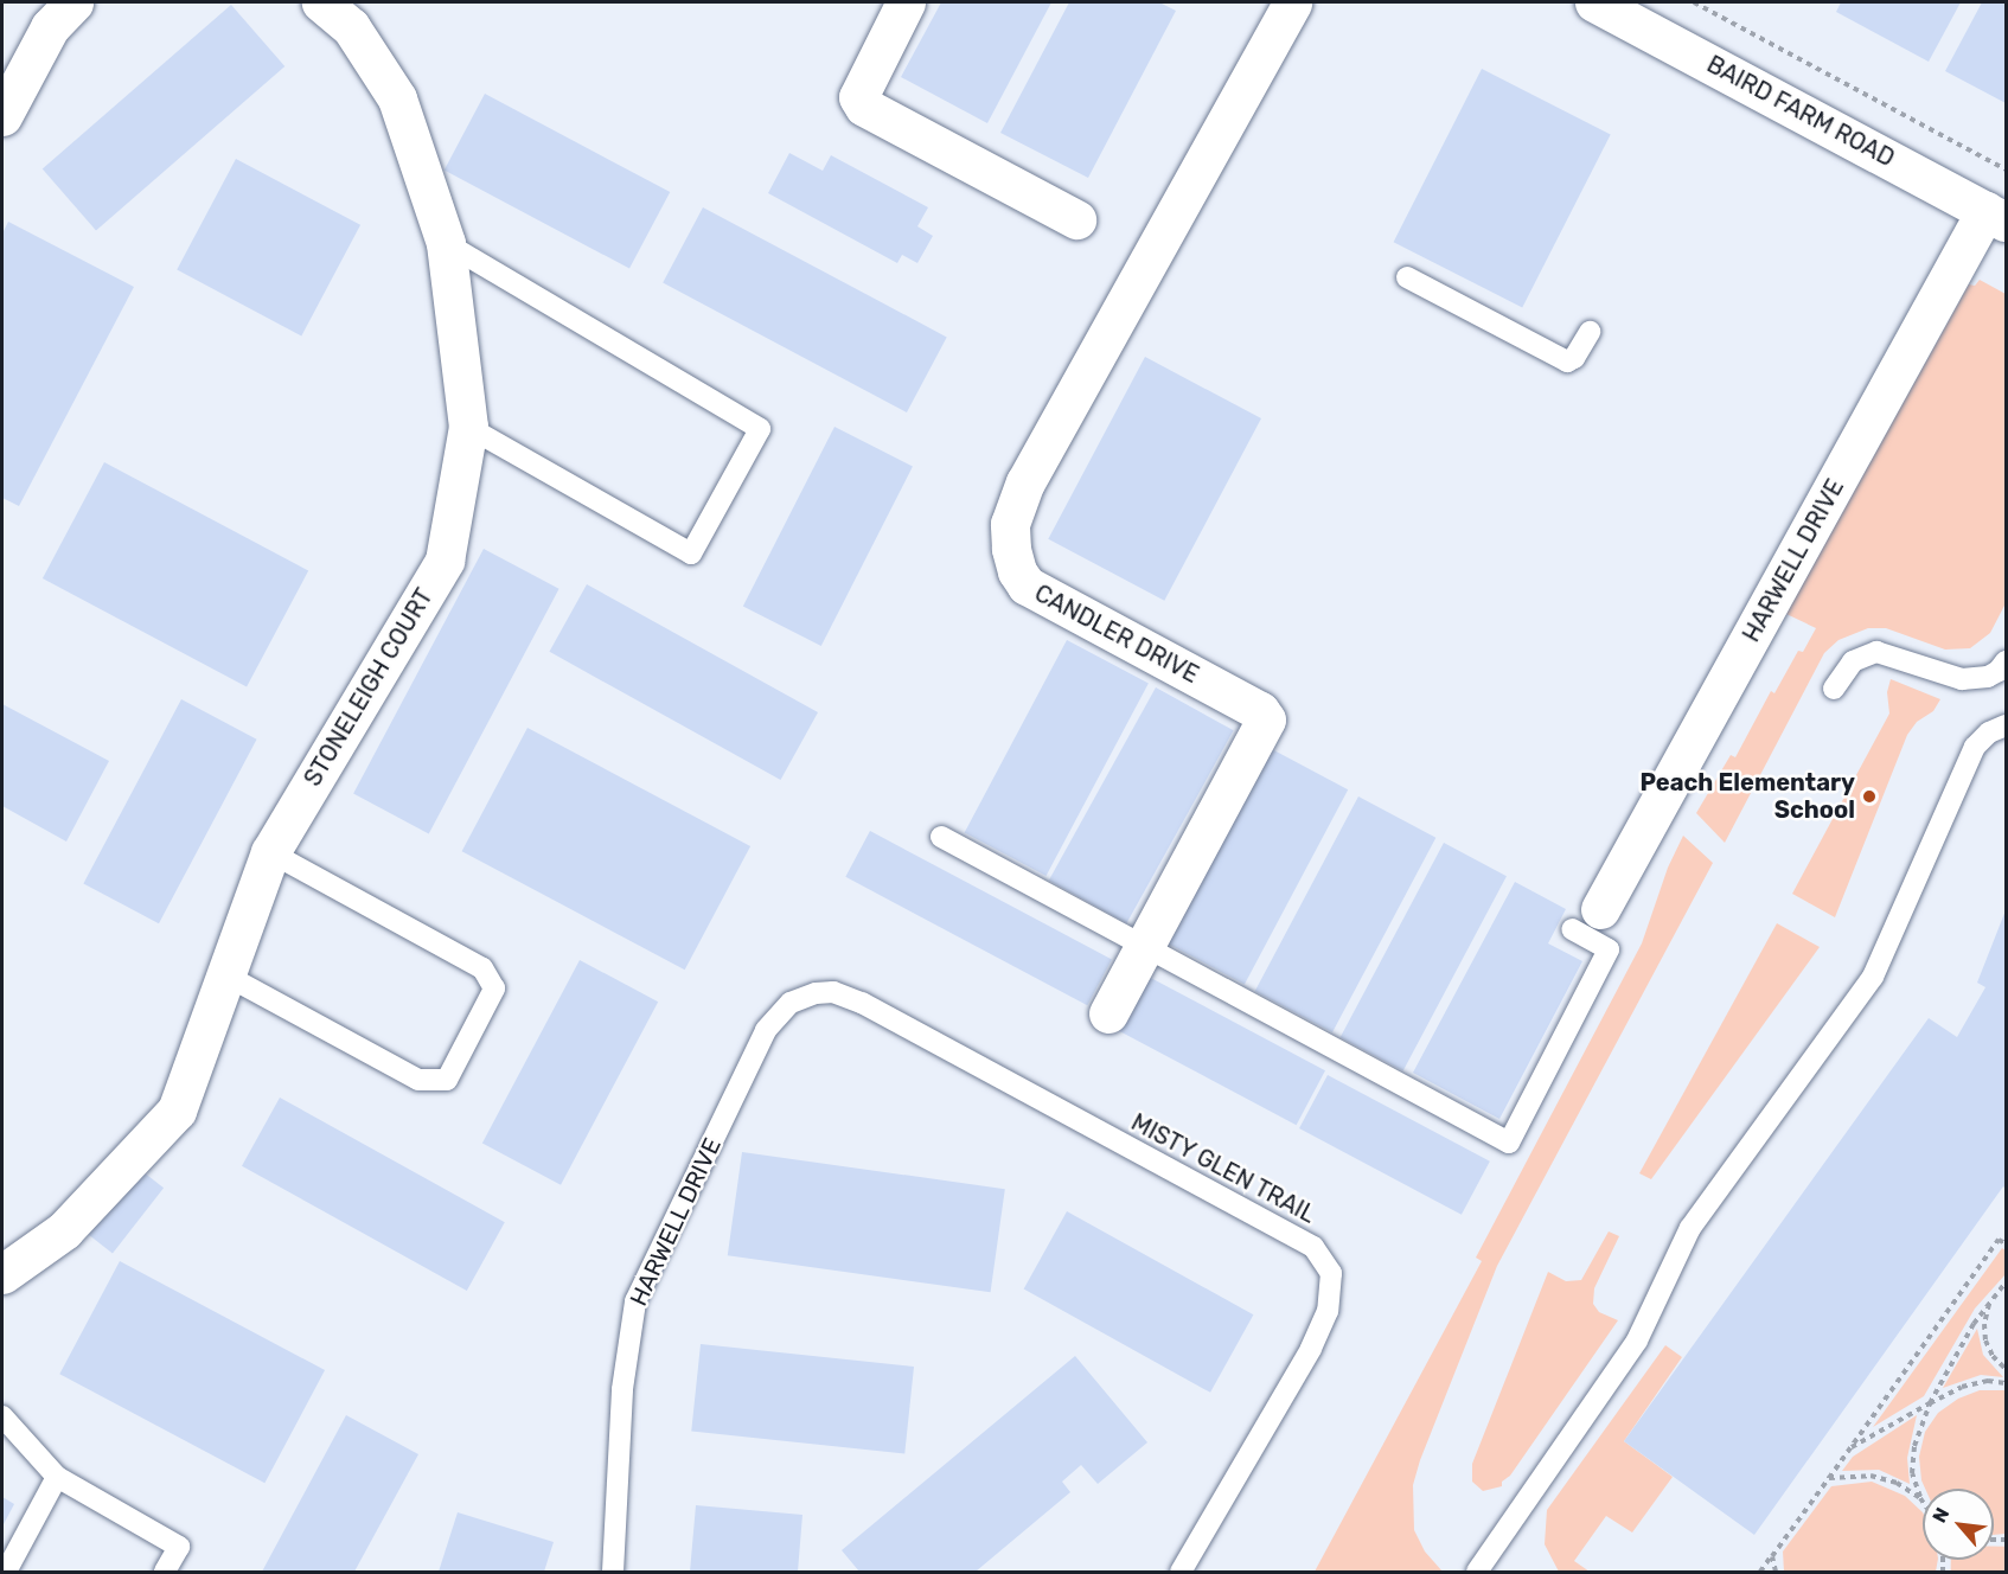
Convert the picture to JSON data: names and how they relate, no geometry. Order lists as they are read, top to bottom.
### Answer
{
  "streets": {
    "street": [
      "BAIRD FARM ROAD",
      "HARWELL DRIVE",
      "CANDLER DRIVE",
      "STONELEIGH COURT"
    ],
    "lane": ["MISTY GLEN TRAIL"]
  },
  "crossings": [
    ["BAIRD FARM ROAD", "HARWELL DRIVE"],
    ["HARWELL DRIVE", "MISTY GLEN TRAIL"]
  ],
  "places": ["Peach Elementary School"],
  "north": "top left"
}
